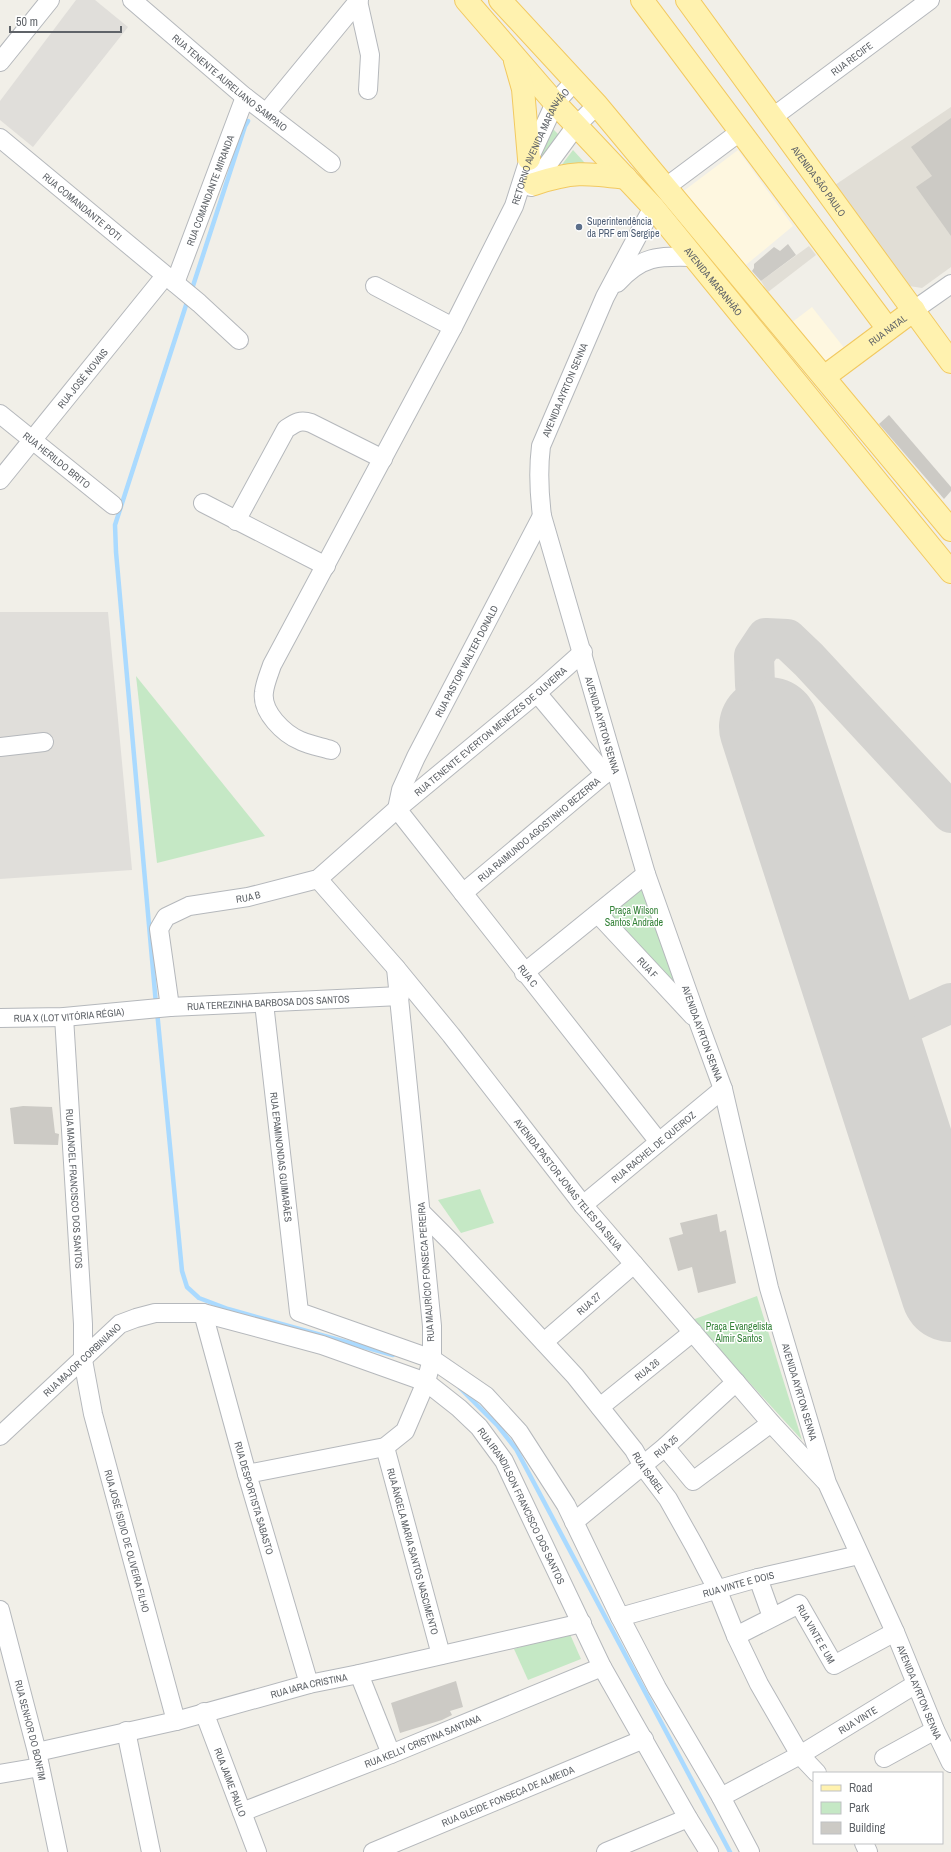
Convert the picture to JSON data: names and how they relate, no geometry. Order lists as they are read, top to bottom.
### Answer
{
  "streets": {
    "main road": ["AVENIDA SÃO PAULO", "AVENIDA MARANHÃO", "RUA NATAL"],
    "street": [
      "RUA RECIFE",
      "RUA TENENTE AURELIANO SAMPAIO",
      "RETORNO AVENIDA MARANHÃO",
      "RUA COMANDANTE MIRANDA",
      "RUA COMANDANTE POTI",
      "RUA JOSÉ NOVAIS",
      "AVENIDA AYRTON SENNA",
      "RUA HERILDO BRITO",
      "RUA PASTOR WALTER DONALD",
      "RUA TENENTE EVERTON MENEZES DE OLIVEIRA",
      "RUA RAIMUNDO AGOSTINHO BEZERRA",
      "RUA B",
      "RUA F",
      "RUA C",
      "RUA TEREZINHA BARBOSA DOS SANTOS",
      "RUA X (LOT VITÓRIA RÉGIA)",
      "RUA RACHEL DE QUEIROZ",
      "RUA EPAMINONDAS GUIMARÃES",
      "AVENIDA PASTOR JONAS TELES DA SILVA",
      "RUA MANOEL FRANCISCO DOS SANTOS",
      "RUA MAURÍCIO FONSECA PEREIRA",
      "RUA 27",
      "RUA MAJOR CORBINIANO",
      "RUA 26",
      "RUA 25",
      "RUA ISABEL",
      "RUA DESPORTISTA SABASTO",
      "RUA IRANDILSON FRANCISCO DOS SANTOS",
      "RUA JOSÉ ISIDIO DE OLIVEIRA FILHO",
      "RUA ÂNGELA MARIA SANTOS NASCIMENTO",
      "RUA VINTE E DOIS",
      "RUA VINTE E UM",
      "RUA IARA CRISTINA",
      "RUA VINTE",
      "RUA SENHOR DO BONFIM",
      "RUA KELLY CRISTINA SANTANA",
      "RUA JAIME PAULO",
      "RUA GLEIDE FONSECA DE ALMEIDA"
    ]
  },
  "crossings": [
    ["RUA RECIFE", "AVENIDA SÃO PAULO"],
    ["RUA TENENTE AURELIANO SAMPAIO", "RUA COMANDANTE MIRANDA"],
    ["RETORNO AVENIDA MARANHÃO", "AVENIDA MARANHÃO"],
    ["AVENIDA SÃO PAULO", "RUA NATAL"],
    ["RUA COMANDANTE MIRANDA", "RUA COMANDANTE POTI"],
    ["RUA COMANDANTE MIRANDA", "RUA JOSÉ NOVAIS"],
    ["RUA COMANDANTE POTI", "RUA JOSÉ NOVAIS"],
    ["AVENIDA MARANHÃO", "AVENIDA AYRTON SENNA"],
    ["RUA JOSÉ NOVAIS", "RUA HERILDO BRITO"],
    ["AVENIDA AYRTON SENNA", "RUA PASTOR WALTER DONALD"],
    ["AVENIDA AYRTON SENNA", "RUA TENENTE EVERTON MENEZES DE OLIVEIRA"],
    ["AVENIDA AYRTON SENNA", "RUA RAIMUNDO AGOSTINHO BEZERRA"],
    ["AVENIDA AYRTON SENNA", "RUA F"],
    ["AVENIDA AYRTON SENNA", "RUA RACHEL DE QUEIROZ"],
    ["AVENIDA AYRTON SENNA", "AVENIDA PASTOR JONAS TELES DA SILVA"],
    ["AVENIDA AYRTON SENNA", "RUA VINTE E DOIS"],
    ["AVENIDA AYRTON SENNA", "RUA VINTE E UM"],
    ["AVENIDA AYRTON SENNA", "RUA VINTE"],
    ["RUA PASTOR WALTER DONALD", "RUA TENENTE EVERTON MENEZES DE OLIVEIRA"],
    ["RUA PASTOR WALTER DONALD", "RUA B"],
    ["RUA PASTOR WALTER DONALD", "RUA C"],
    ["RUA TENENTE EVERTON MENEZES DE OLIVEIRA", "RUA B"],
    ["RUA TENENTE EVERTON MENEZES DE OLIVEIRA", "RUA C"],
    ["RUA RAIMUNDO AGOSTINHO BEZERRA", "RUA C"],
    ["RUA B", "RUA C"],
    ["RUA B", "RUA TEREZINHA BARBOSA DOS SANTOS"],
    ["RUA B", "AVENIDA PASTOR JONAS TELES DA SILVA"],
    ["RUA C", "RUA RACHEL DE QUEIROZ"],
    ["RUA TEREZINHA BARBOSA DOS SANTOS", "RUA X (LOT VITÓRIA RÉGIA)"],
    ["RUA TEREZINHA BARBOSA DOS SANTOS", "RUA EPAMINONDAS GUIMARÃES"],
    ["RUA TEREZINHA BARBOSA DOS SANTOS", "RUA MAURÍCIO FONSECA PEREIRA"],
    ["RUA X (LOT VITÓRIA RÉGIA)", "RUA MANOEL FRANCISCO DOS SANTOS"],
    ["RUA RACHEL DE QUEIROZ", "AVENIDA PASTOR JONAS TELES DA SILVA"],
    ["RUA EPAMINONDAS GUIMARÃES", "RUA MAURÍCIO FONSECA PEREIRA"],
    ["AVENIDA PASTOR JONAS TELES DA SILVA", "RUA MAURÍCIO FONSECA PEREIRA"],
    ["AVENIDA PASTOR JONAS TELES DA SILVA", "RUA 27"],
    ["AVENIDA PASTOR JONAS TELES DA SILVA", "RUA 26"],
    ["AVENIDA PASTOR JONAS TELES DA SILVA", "RUA 25"],
    ["RUA MANOEL FRANCISCO DOS SANTOS", "RUA MAJOR CORBINIANO"],
    ["RUA MANOEL FRANCISCO DOS SANTOS", "RUA JOSÉ ISIDIO DE OLIVEIRA FILHO"],
    ["RUA MAURÍCIO FONSECA PEREIRA", "RUA ISABEL"],
    ["RUA MAURÍCIO FONSECA PEREIRA", "RUA DESPORTISTA SABASTO"],
    ["RUA MAURÍCIO FONSECA PEREIRA", "RUA IRANDILSON FRANCISCO DOS SANTOS"],
    ["RUA MAURÍCIO FONSECA PEREIRA", "RUA ÂNGELA MARIA SANTOS NASCIMENTO"],
    ["RUA 27", "RUA ISABEL"],
    ["RUA MAJOR CORBINIANO", "RUA DESPORTISTA SABASTO"],
    ["RUA MAJOR CORBINIANO", "RUA IRANDILSON FRANCISCO DOS SANTOS"],
    ["RUA MAJOR CORBINIANO", "RUA JOSÉ ISIDIO DE OLIVEIRA FILHO"],
    ["RUA 26", "RUA ISABEL"],
    ["RUA 25", "RUA ISABEL"],
    ["RUA ISABEL", "RUA VINTE E DOIS"],
    ["RUA ISABEL", "RUA VINTE E UM"],
    ["RUA ISABEL", "RUA VINTE"],
    ["RUA DESPORTISTA SABASTO", "RUA IRANDILSON FRANCISCO DOS SANTOS"],
    ["RUA DESPORTISTA SABASTO", "RUA IARA CRISTINA"],
    ["RUA IRANDILSON FRANCISCO DOS SANTOS", "RUA IARA CRISTINA"],
    ["RUA IRANDILSON FRANCISCO DOS SANTOS", "RUA KELLY CRISTINA SANTANA"],
    ["RUA IRANDILSON FRANCISCO DOS SANTOS", "RUA GLEIDE FONSECA DE ALMEIDA"],
    ["RUA JOSÉ ISIDIO DE OLIVEIRA FILHO", "RUA IARA CRISTINA"],
    ["RUA ÂNGELA MARIA SANTOS NASCIMENTO", "RUA IARA CRISTINA"],
    ["RUA IARA CRISTINA", "RUA SENHOR DO BONFIM"],
    ["RUA IARA CRISTINA", "RUA JAIME PAULO"],
    ["RUA KELLY CRISTINA SANTANA", "RUA JAIME PAULO"]
  ],
  "parks": ["Praça Wilson Santos Andrade", "Praça Evangelista Almir Santos"],
  "places": ["Superintendência da PRF em Sergipe"],
  "legend": ["Road", "Park", "Building"],
  "scale_bar": "50 m"
}
